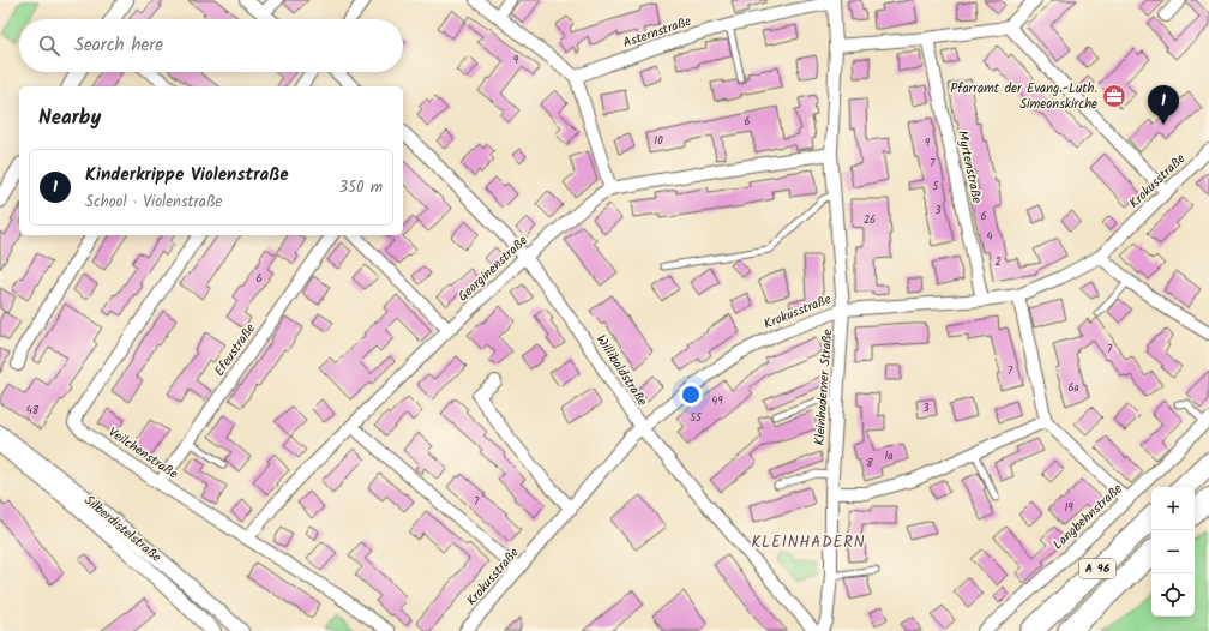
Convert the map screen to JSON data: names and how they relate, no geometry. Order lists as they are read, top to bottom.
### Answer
{
  "streets": {
    "highway": ["A 96"],
    "street": [
      "Asternstraße",
      "Myrtenstraße",
      "Krokusstraße",
      "Georginenstraße",
      "Efeustraße",
      "Willibaldstraße",
      "Kleinhaderner Straße",
      "Veilchenstraße",
      "Langbehnstraße",
      "Silberdistelstraße"
    ]
  },
  "crossings": [
    ["Asternstraße", "Kleinhaderner Straße"],
    ["Myrtenstraße", "Krokusstraße"],
    ["Krokusstraße", "Willibaldstraße"],
    ["Krokusstraße", "Kleinhaderner Straße"],
    ["Georginenstraße", "Willibaldstraße"],
    ["Georginenstraße", "Kleinhaderner Straße"],
    ["Georginenstraße", "Veilchenstraße"],
    ["Efeustraße", "Veilchenstraße"]
  ],
  "districts": ["KLEINHADERN"],
  "places": {
    "office": ["Pfarramt der Evang.-Luth. Simeonskirche"]
  },
  "house_numbers": [
    "9",
    "6",
    "10",
    "9",
    "7",
    "5",
    "3",
    "6",
    "26",
    "4",
    "2",
    "6",
    "7",
    "7",
    "6a",
    "49",
    "3",
    "48",
    "55",
    "1a",
    "8",
    "7",
    "19"
  ],
  "page": {
    "search": "Search here",
    "pins": "1",
    "heading": "Nearby",
    "list": [
      {
        "mark": "1",
        "name": "Kinderkrippe Violenstraße",
        "note": "School · Violenstraße",
        "value": "350 m"
      }
    ],
    "map_buttons": ["+", "−"]
  }
}
